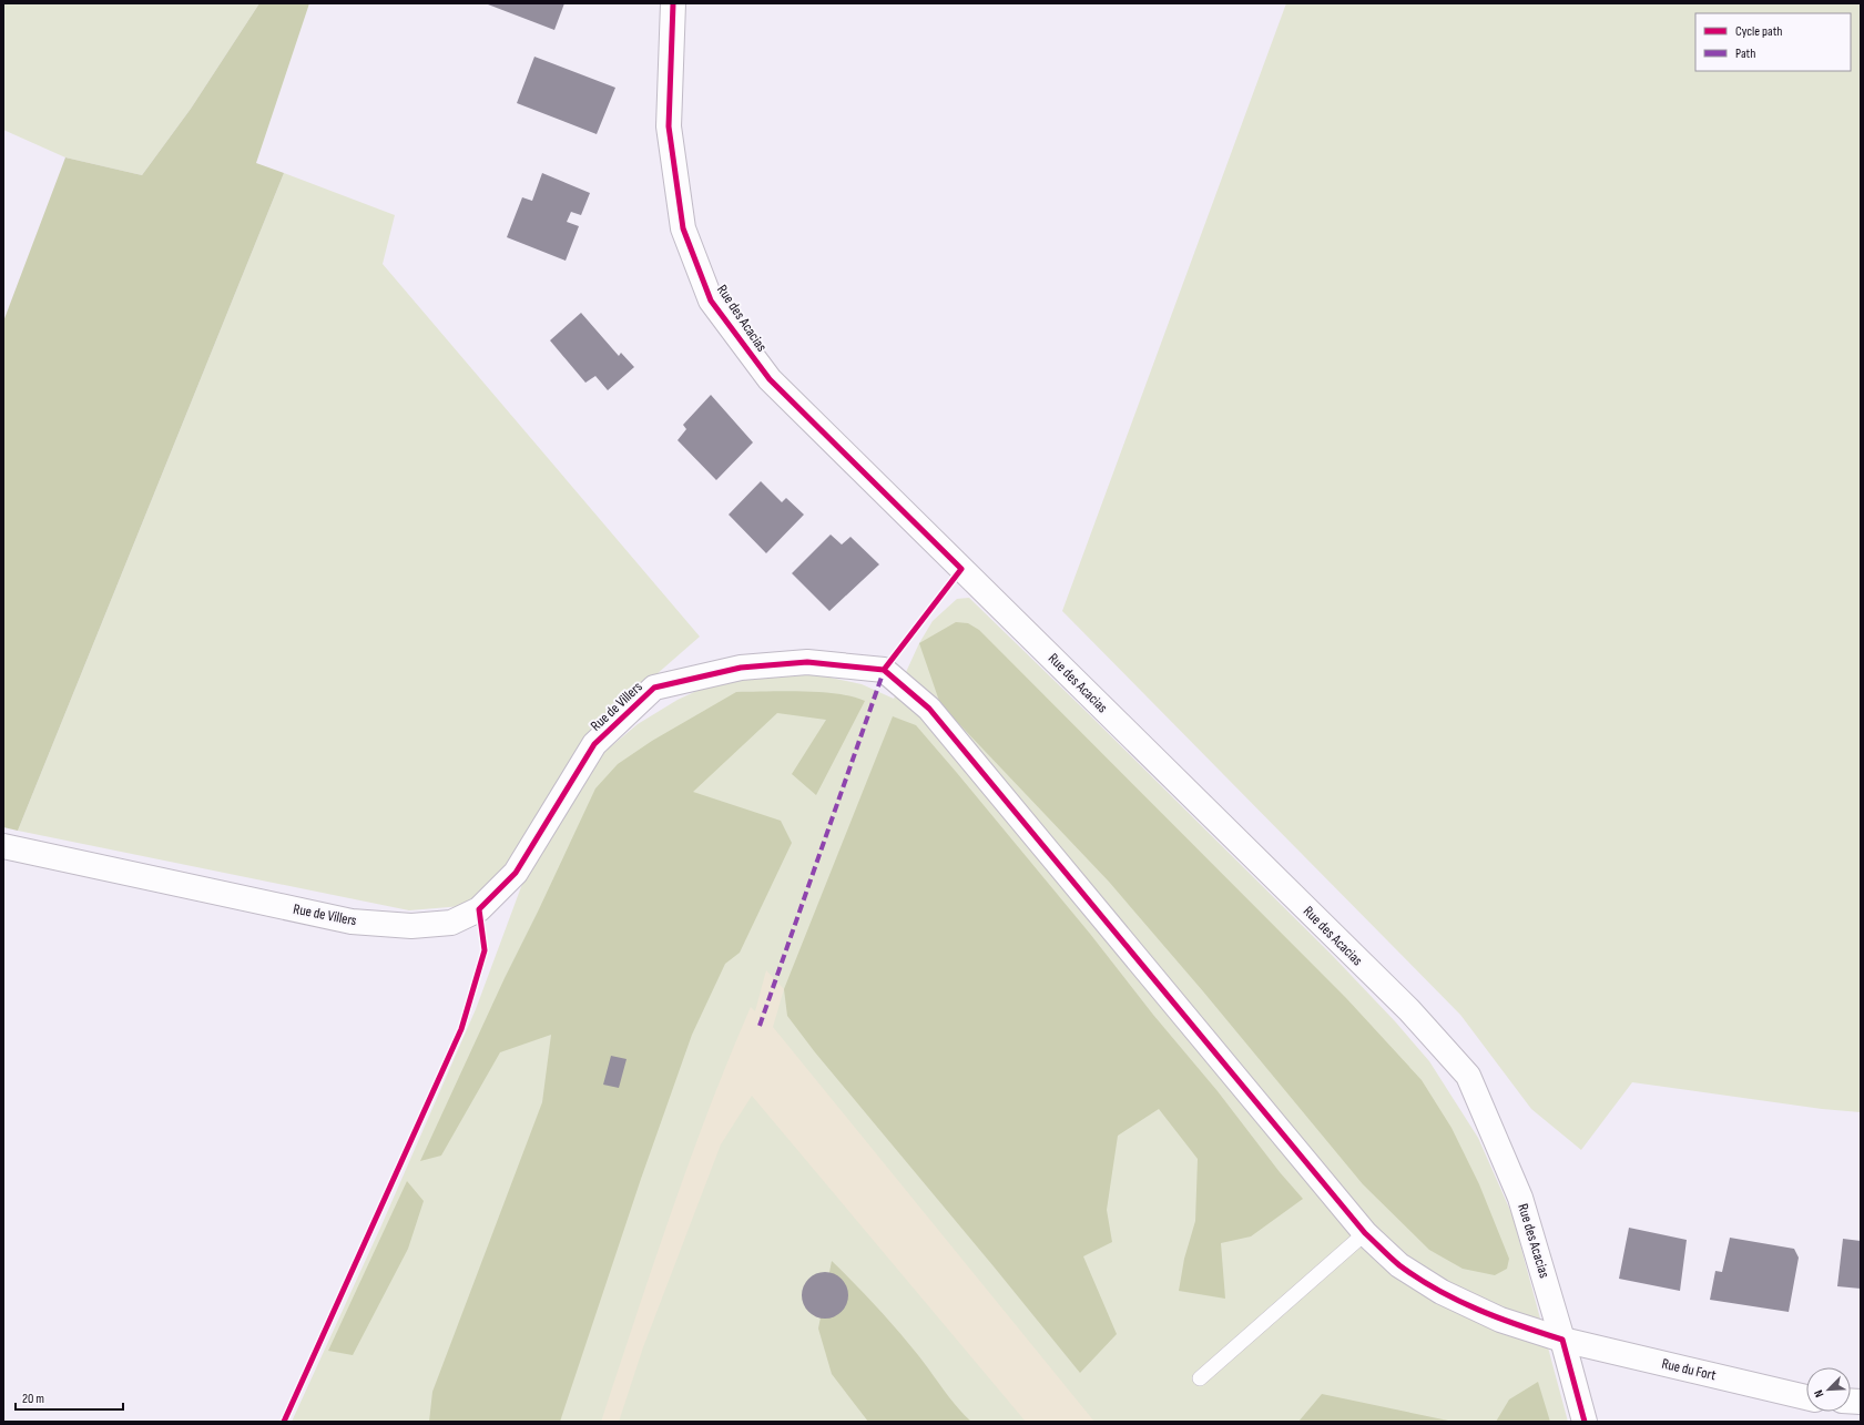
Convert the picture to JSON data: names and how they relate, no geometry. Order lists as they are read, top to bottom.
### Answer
{
  "streets": {
    "street": ["Rue des Acacias", "Rue de Villers", "Rue du Fort"]
  },
  "crossings": [
    ["Rue des Acacias", "Rue du Fort"],
    ["Rue de Villers", "Rue du Fort"]
  ],
  "legend": ["Cycle path", "Path"],
  "scale_bar": "20 m",
  "north": "bottom left"
}
